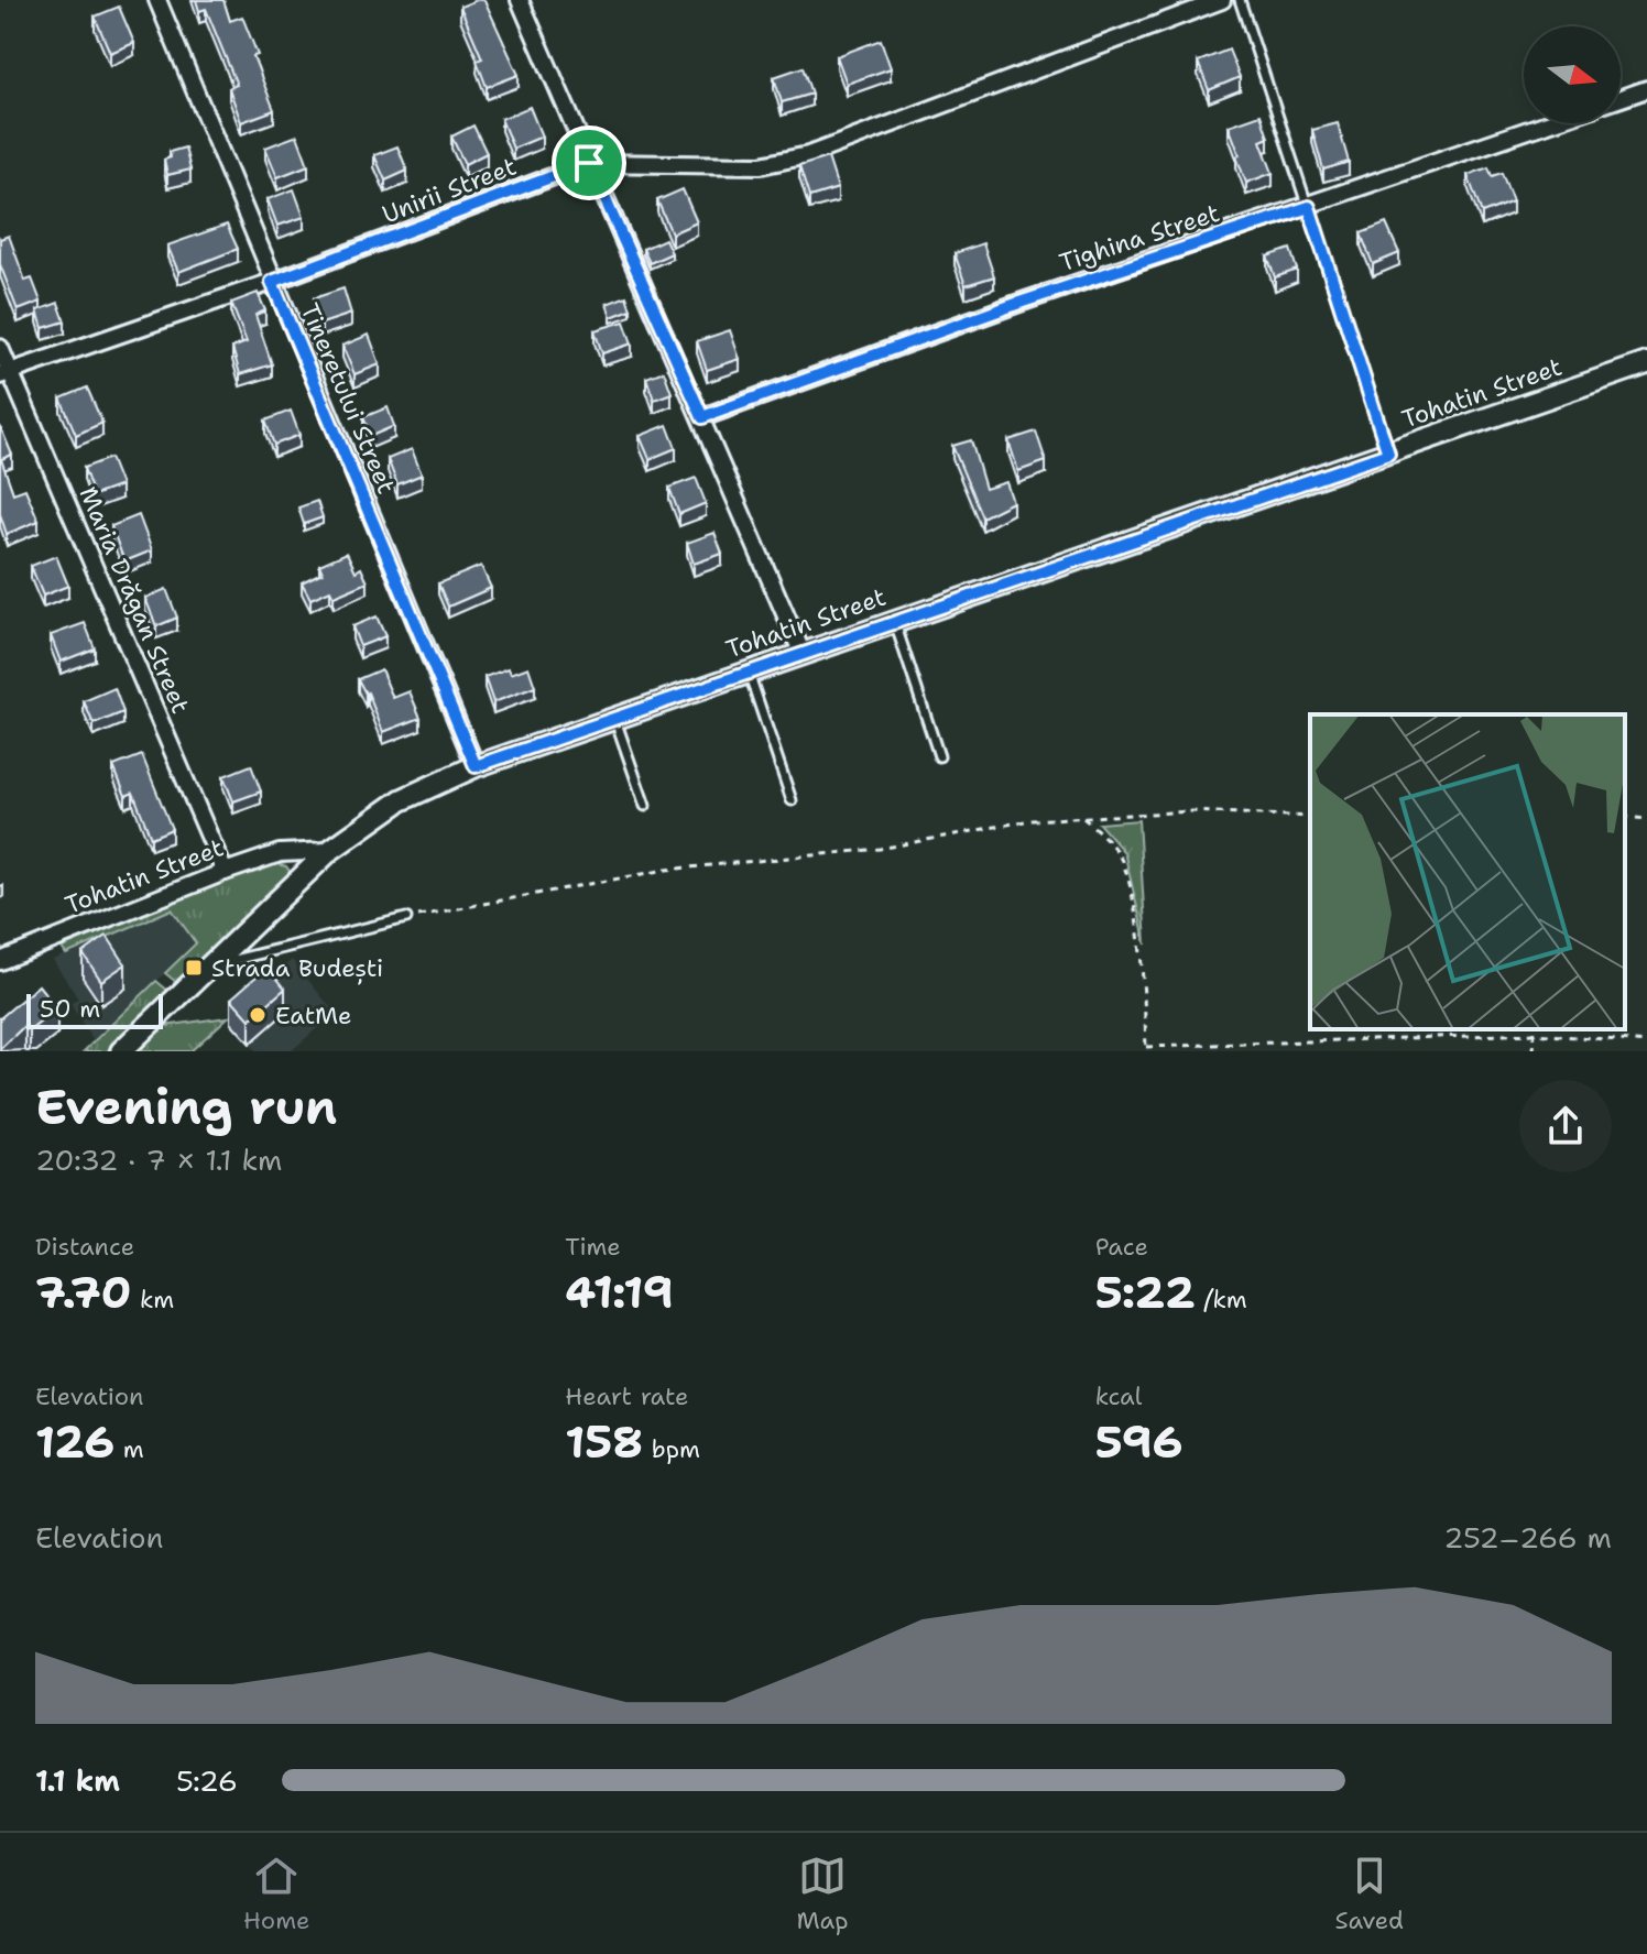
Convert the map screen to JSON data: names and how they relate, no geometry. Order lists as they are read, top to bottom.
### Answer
{
  "streets": {
    "street": [
      "Unirii Street",
      "Tighina Street",
      "Tohatin Street",
      "Tineretului Street",
      "Maria Drăgan Street"
    ]
  },
  "crossings": [
    ["Unirii Street", "Tineretului Street"],
    ["Unirii Street", "Maria Drăgan Street"],
    ["Tohatin Street", "Tineretului Street"],
    ["Tohatin Street", "Maria Drăgan Street"]
  ],
  "places": {
    "transit": ["Strada Budești"],
    "other": ["EatMe"]
  },
  "scale_bar": "50 m",
  "north": "right",
  "page": {
    "scale": "50 m",
    "heading": ["Evening run", "20:32 · 7 × 1.1 km"],
    "stats": [
      ["Distance", "7.70 km"],
      ["Time", "41:19"],
      ["Pace", "5:22 /km"],
      ["Elevation", "126 m"],
      ["Heart rate", "158 bpm"],
      ["kcal", "596"]
    ],
    "chart": ["Elevation", "252–266 m"],
    "list": [
      {
        "name": "1.1 km",
        "note": "5:26"
      }
    ],
    "tabs": ["Home", "Map", "Saved"]
  }
}
